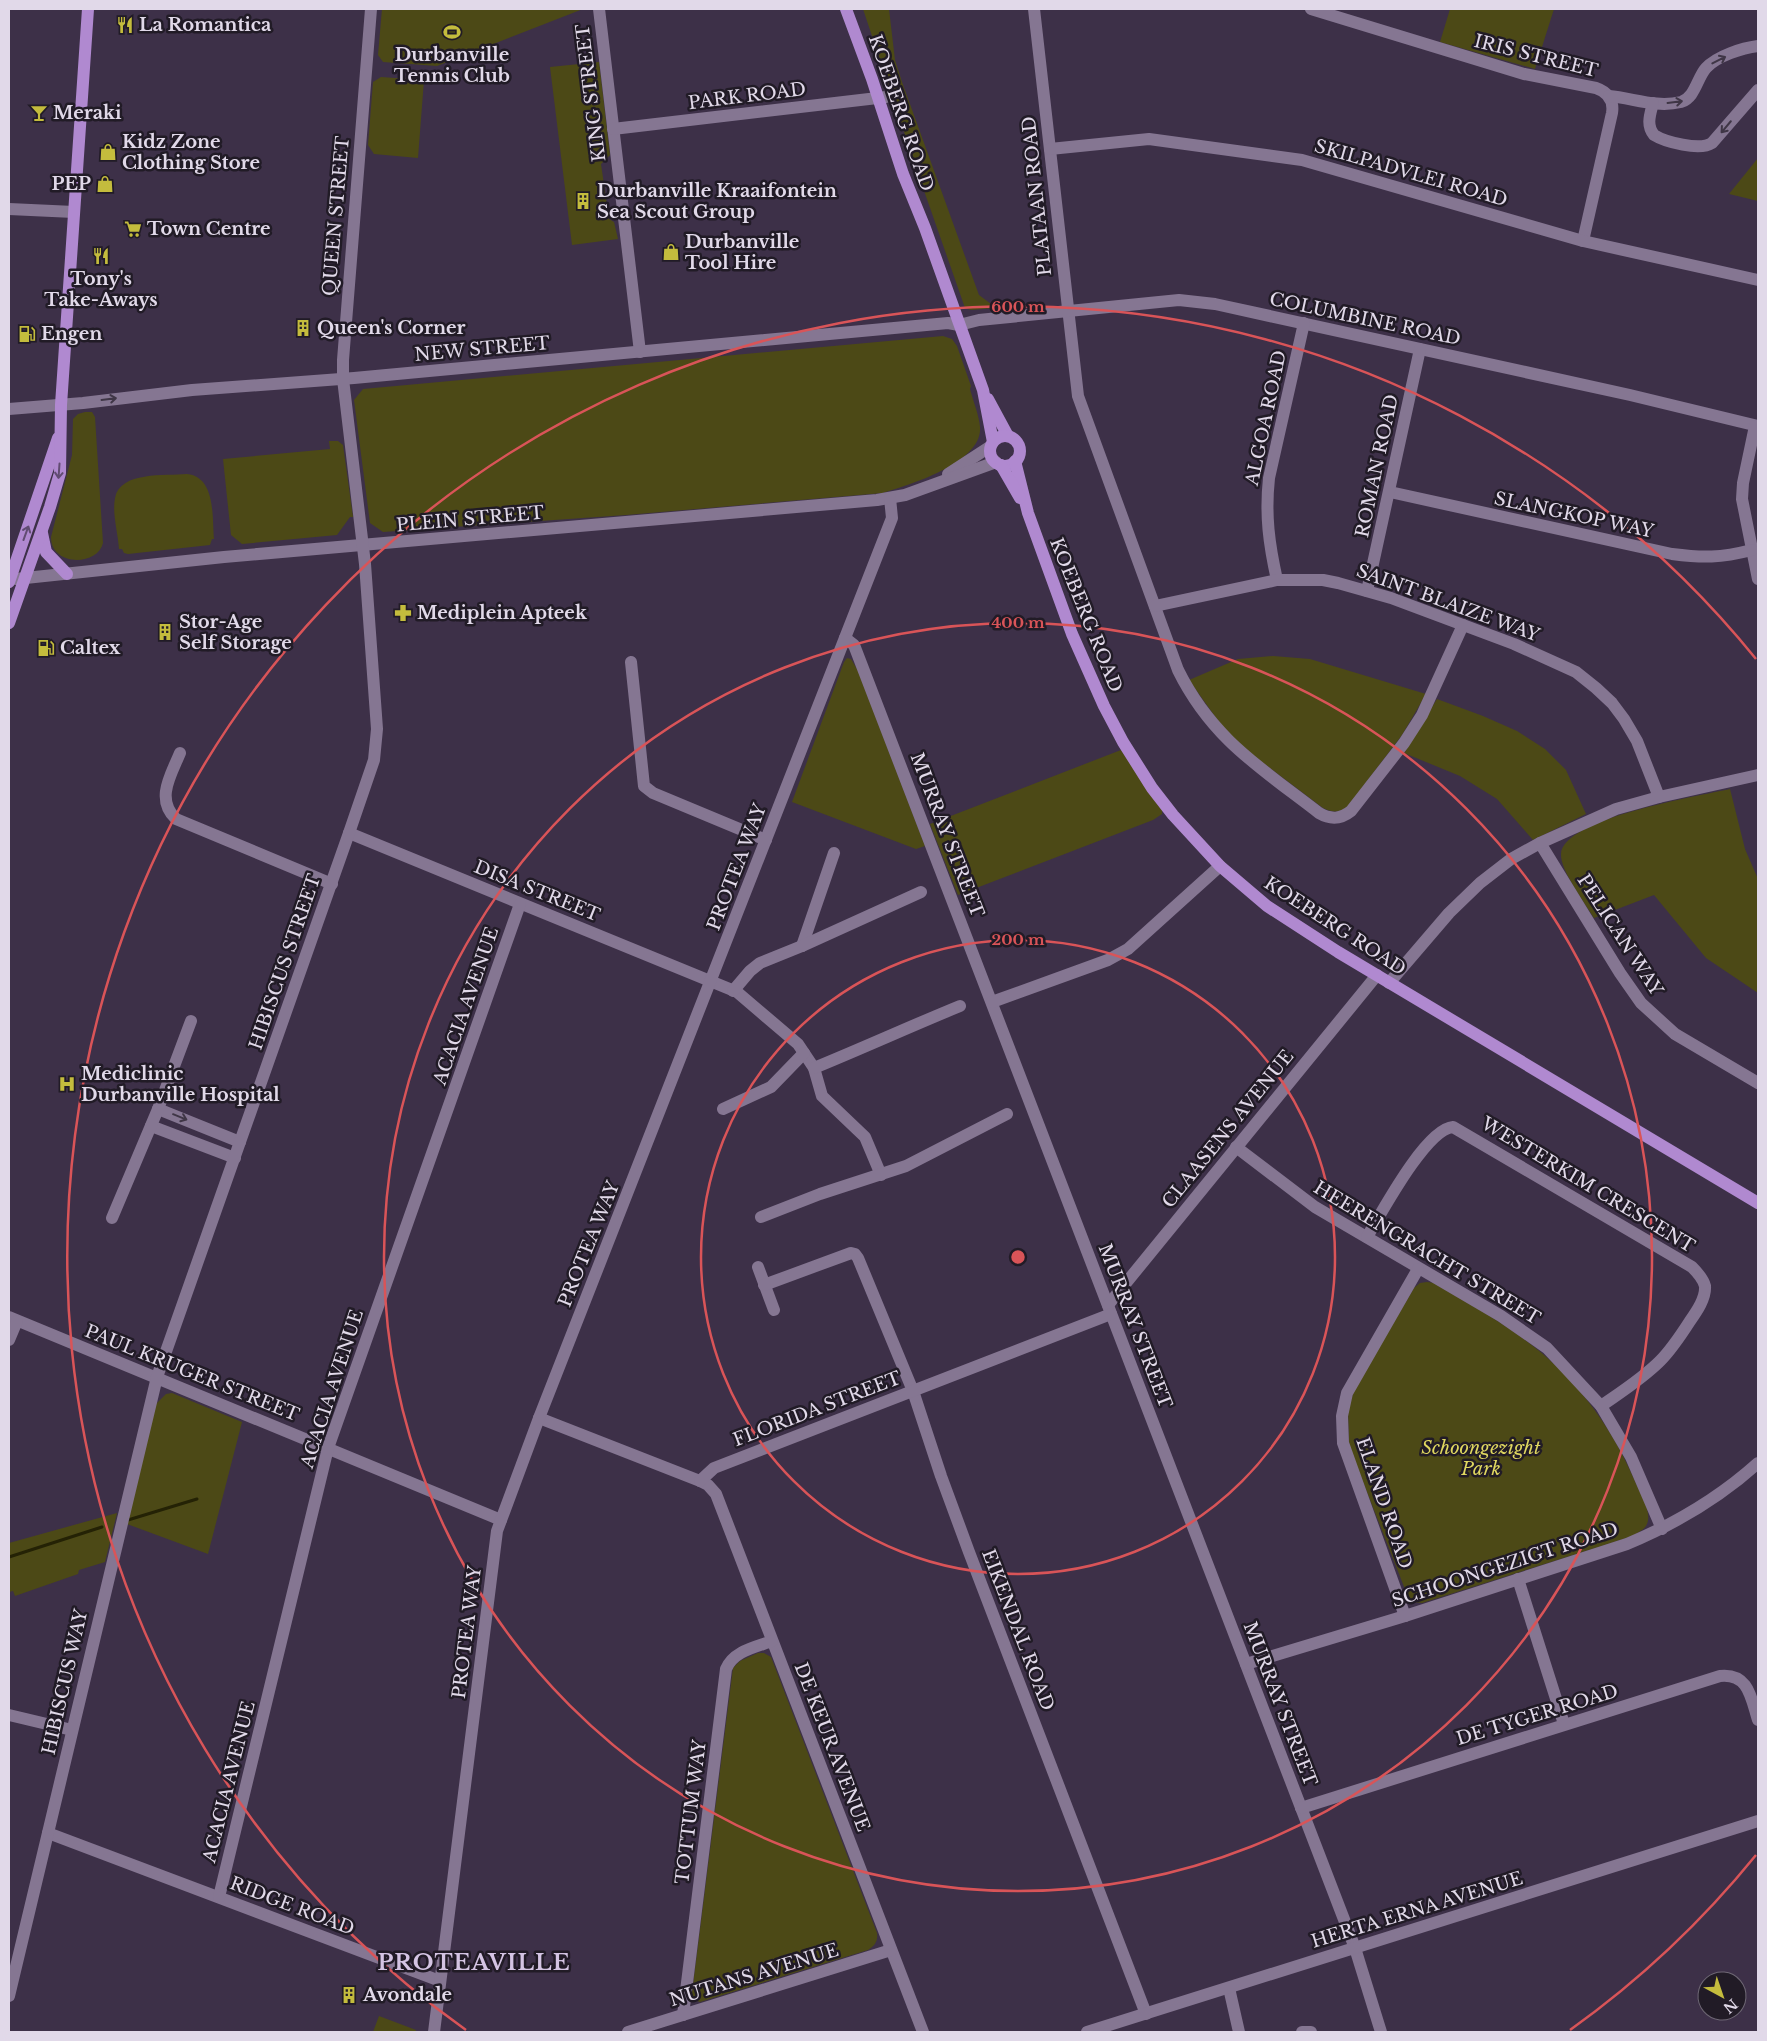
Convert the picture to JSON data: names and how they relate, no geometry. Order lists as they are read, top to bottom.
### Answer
{
  "streets": {
    "main road": ["KOEBERG ROAD"],
    "street": [
      "IRIS STREET",
      "KING STREET",
      "PARK ROAD",
      "SKILPADVLEI ROAD",
      "PLATAAN ROAD",
      "QUEEN STREET",
      "COLUMBINE ROAD",
      "NEW STREET",
      "ALGOA ROAD",
      "ROMAN ROAD",
      "SLANGKOP WAY",
      "PLEIN STREET",
      "SAINT BLAIZE WAY",
      "MURRAY STREET",
      "PROTEA WAY",
      "DISA STREET",
      "PELICAN WAY",
      "HIBISCUS STREET",
      "ACACIA AVENUE",
      "CLAASENS AVENUE",
      "WESTERKIM CRESCENT",
      "HEERENGRACHT STREET",
      "PAUL KRUGER STREET",
      "FLORIDA STREET",
      "ELAND ROAD",
      "SCHOONGEZIGT ROAD",
      "EIKENDAL ROAD",
      "HIBISCUS WAY",
      "DE TYGER ROAD",
      "DE KEUR AVENUE",
      "TOTTUM WAY",
      "RIDGE ROAD",
      "HERTA ERNA AVENUE",
      "NUTANS AVENUE"
    ]
  },
  "crossings": [
    ["IRIS STREET", "SKILPADVLEI ROAD"],
    ["KING STREET", "PARK ROAD"],
    ["KING STREET", "NEW STREET"],
    ["PARK ROAD", "KOEBERG ROAD"],
    ["KOEBERG ROAD", "COLUMBINE ROAD"],
    ["KOEBERG ROAD", "NEW STREET"],
    ["KOEBERG ROAD", "PLEIN STREET"],
    ["KOEBERG ROAD", "CLAASENS AVENUE"],
    ["SKILPADVLEI ROAD", "PLATAAN ROAD"],
    ["PLATAAN ROAD", "COLUMBINE ROAD"],
    ["PLATAAN ROAD", "SAINT BLAIZE WAY"],
    ["QUEEN STREET", "NEW STREET"],
    ["QUEEN STREET", "PLEIN STREET"],
    ["QUEEN STREET", "HIBISCUS STREET"],
    ["COLUMBINE ROAD", "NEW STREET"],
    ["COLUMBINE ROAD", "ALGOA ROAD"],
    ["COLUMBINE ROAD", "ROMAN ROAD"],
    ["ALGOA ROAD", "SAINT BLAIZE WAY"],
    ["ROMAN ROAD", "SLANGKOP WAY"],
    ["ROMAN ROAD", "SAINT BLAIZE WAY"],
    ["PLEIN STREET", "PROTEA WAY"],
    ["PLEIN STREET", "HIBISCUS STREET"],
    ["MURRAY STREET", "PROTEA WAY"],
    ["MURRAY STREET", "CLAASENS AVENUE"],
    ["MURRAY STREET", "FLORIDA STREET"],
    ["MURRAY STREET", "SCHOONGEZIGT ROAD"],
    ["MURRAY STREET", "DE TYGER ROAD"],
    ["MURRAY STREET", "HERTA ERNA AVENUE"],
    ["PROTEA WAY", "DISA STREET"],
    ["PROTEA WAY", "PAUL KRUGER STREET"],
    ["PROTEA WAY", "RIDGE ROAD"],
    ["DISA STREET", "HIBISCUS STREET"],
    ["DISA STREET", "ACACIA AVENUE"],
    ["HIBISCUS STREET", "PAUL KRUGER STREET"],
    ["HIBISCUS STREET", "HIBISCUS WAY"],
    ["ACACIA AVENUE", "PAUL KRUGER STREET"],
    ["ACACIA AVENUE", "RIDGE ROAD"],
    ["CLAASENS AVENUE", "HEERENGRACHT STREET"],
    ["CLAASENS AVENUE", "FLORIDA STREET"],
    ["WESTERKIM CRESCENT", "HEERENGRACHT STREET"],
    ["HEERENGRACHT STREET", "ELAND ROAD"],
    ["HEERENGRACHT STREET", "SCHOONGEZIGT ROAD"],
    ["PAUL KRUGER STREET", "HIBISCUS WAY"],
    ["FLORIDA STREET", "EIKENDAL ROAD"],
    ["FLORIDA STREET", "DE KEUR AVENUE"],
    ["ELAND ROAD", "SCHOONGEZIGT ROAD"],
    ["EIKENDAL ROAD", "HERTA ERNA AVENUE"],
    ["HIBISCUS WAY", "RIDGE ROAD"],
    ["DE KEUR AVENUE", "TOTTUM WAY"],
    ["DE KEUR AVENUE", "NUTANS AVENUE"],
    ["TOTTUM WAY", "NUTANS AVENUE"]
  ],
  "districts": ["PROTEAVILLE"],
  "parks": ["Schoongezight Park"],
  "places": {
    "restaurant": ["La Romantica", "Tony's Take-Aways"],
    "sports": ["Durbanville Tennis Club"],
    "bar": ["Meraki"],
    "shop": ["Kidz Zone Clothing Store", "PEP", "Durbanville Tool Hire"],
    "building": [
      "Durbanville Kraaifontein Sea Scout Group",
      "Queen's Corner",
      "Stor-Age Self Storage",
      "Avondale"
    ],
    "supermarket": ["Town Centre"],
    "fuel station": ["Engen", "Caltex"],
    "pharmacy": ["Mediplein Apteek"],
    "hospital": ["Mediclinic Durbanville Hospital"]
  },
  "north": "bottom right",
  "rings": ["600 m", "400 m", "200 m"]
}
